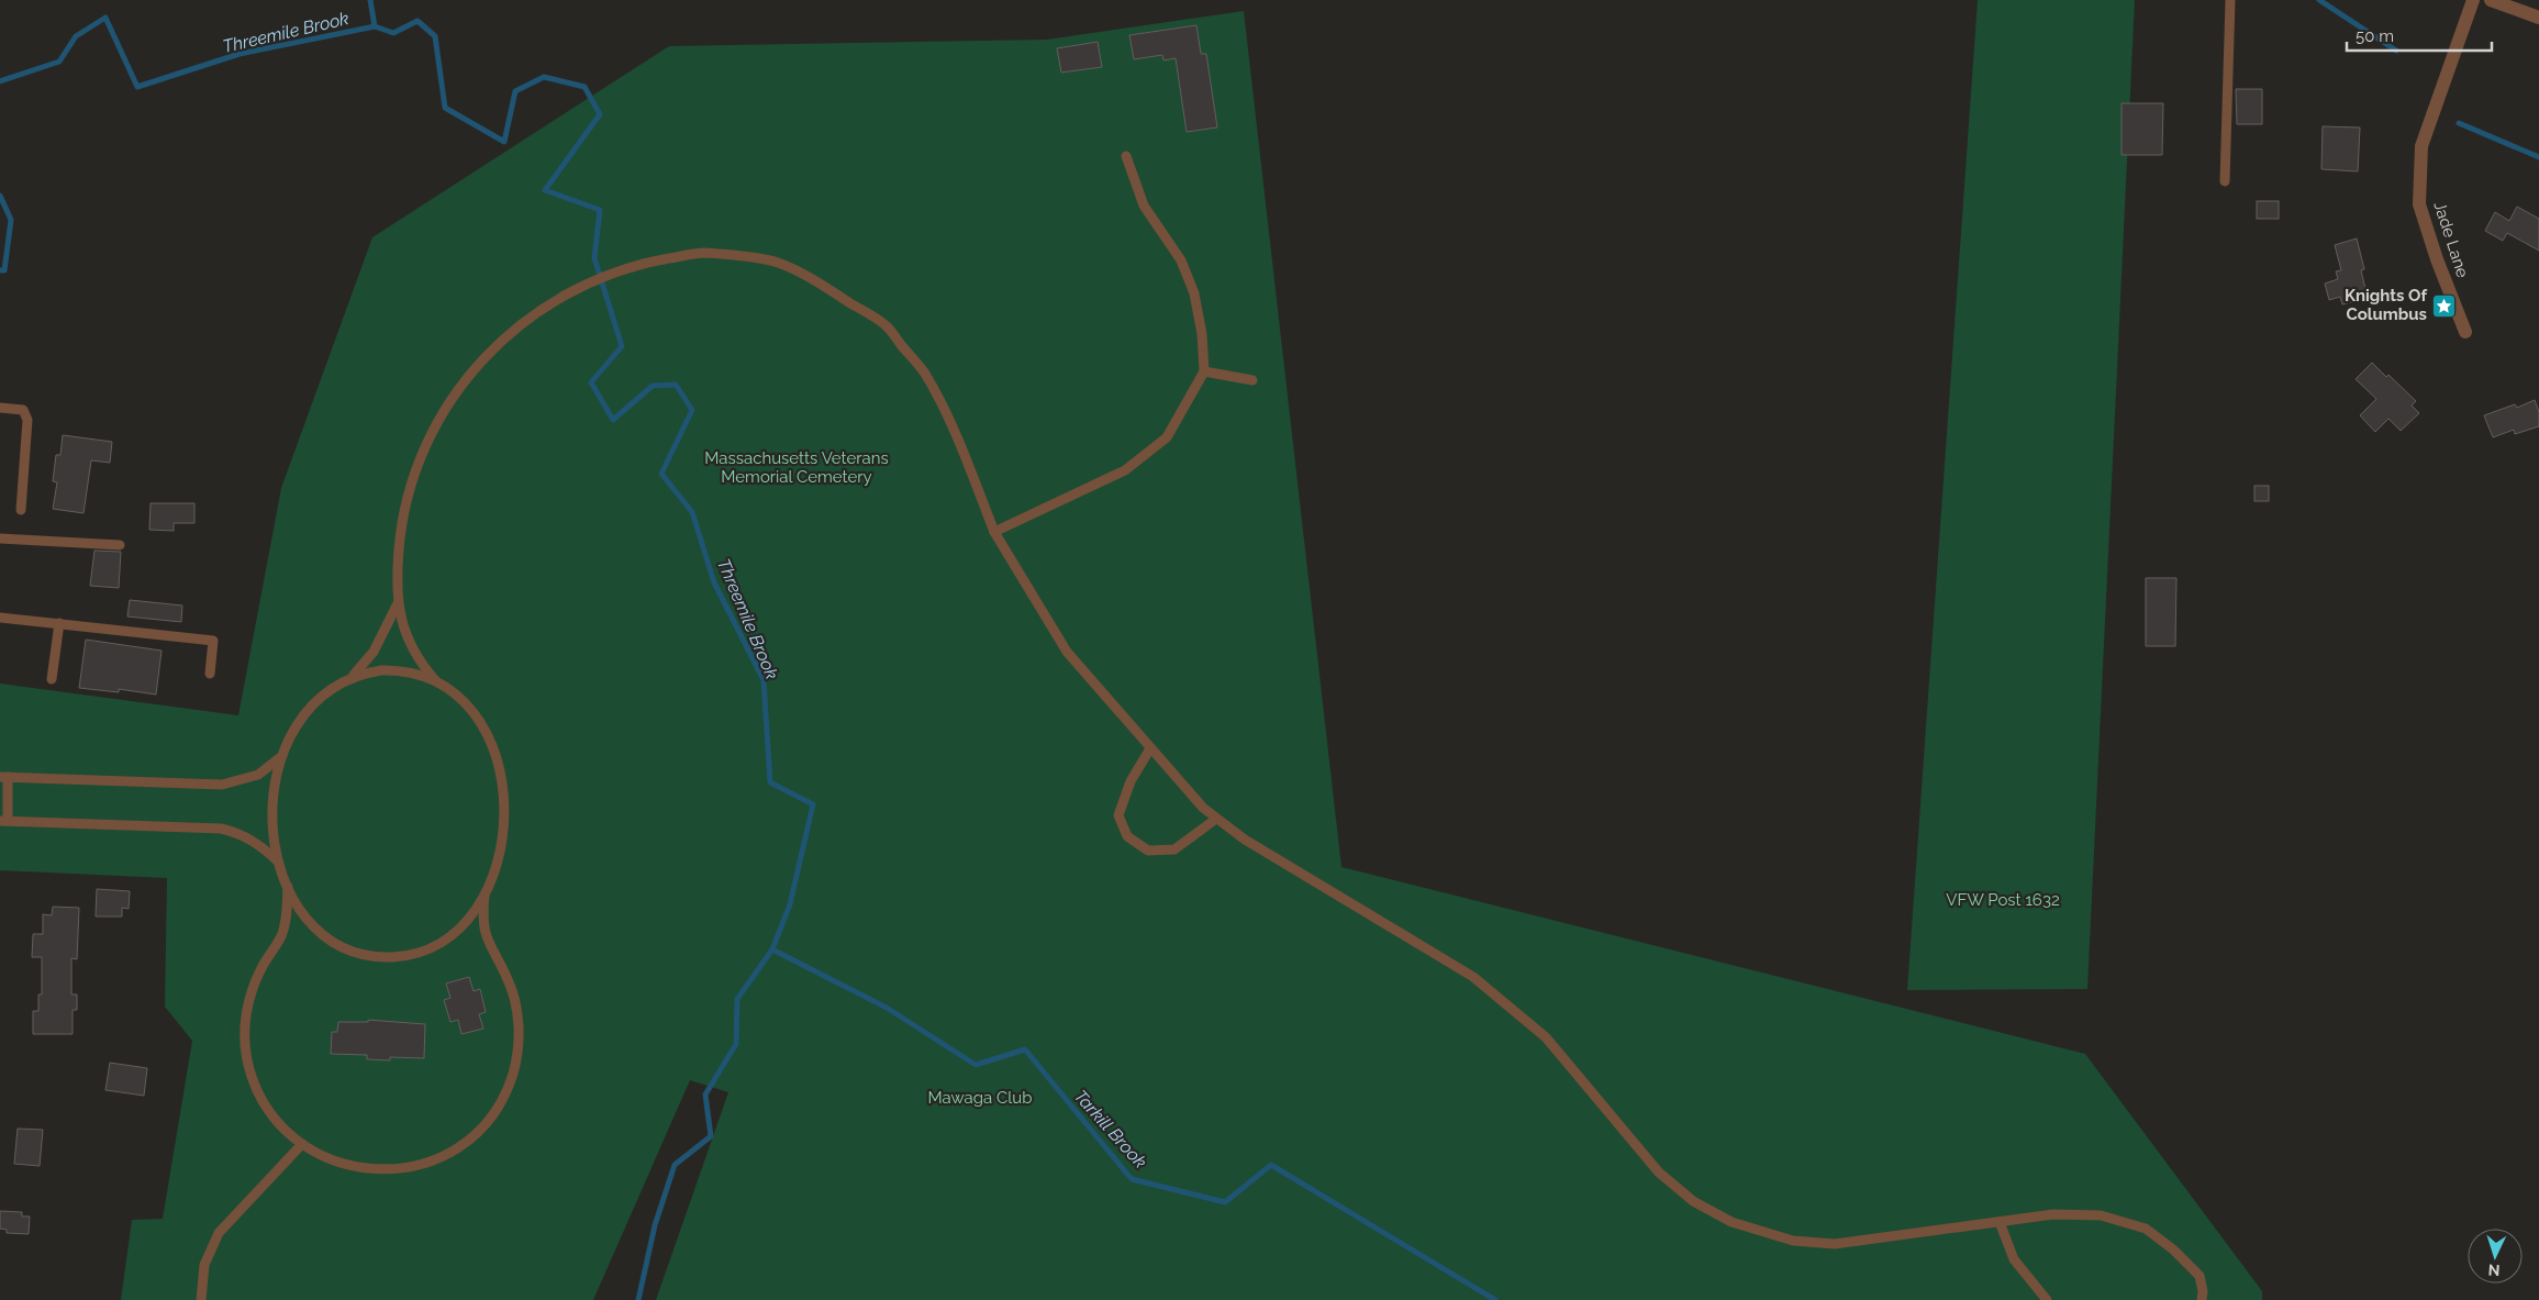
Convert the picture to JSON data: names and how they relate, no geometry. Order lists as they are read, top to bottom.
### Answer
{
  "streets": {
    "street": ["Jade Lane"]
  },
  "water": ["Threemile Brook", "Tarkill Brook"],
  "parks": ["Massachusetts Veterans Memorial Cemetery", "VFW Post 1632", "Mawaga Club"],
  "places": {
    "place": ["Knights Of Columbus"]
  },
  "scale_bar": "50 m",
  "north": "bottom"
}
